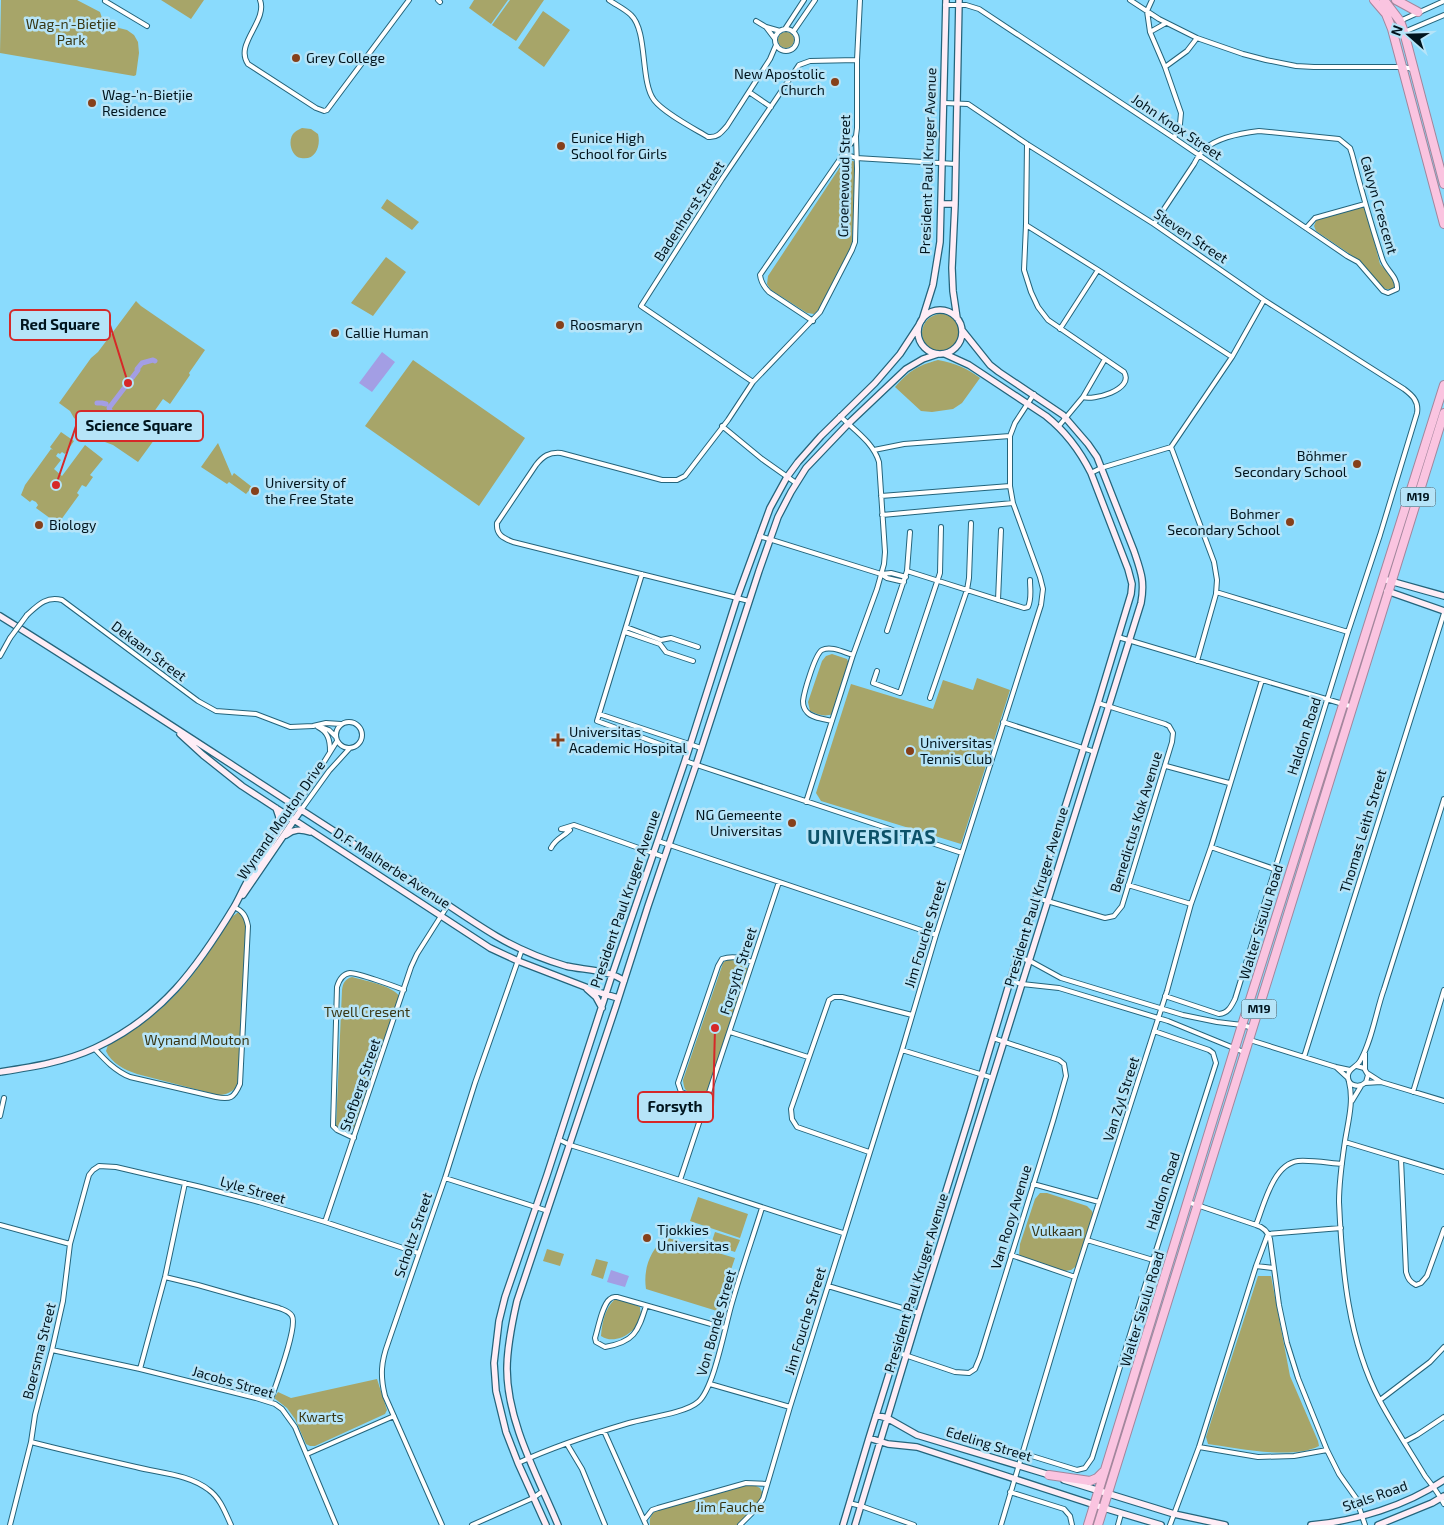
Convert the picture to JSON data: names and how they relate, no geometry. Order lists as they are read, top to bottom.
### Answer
{
  "streets": {
    "highway": ["M19", "Walter Sisulu Road"],
    "street": [
      "John Knox Street",
      "President Paul Kruger Avenue",
      "Groenewoud Street",
      "Calvyn Crescent",
      "Badenhorst Street",
      "Steven Street",
      "Dekaan Street",
      "Haldon Road",
      "Wynand Mouton Drive",
      "Benedictus Kok Avenue",
      "Thomas Leith Street",
      "D.F. Malherbe Avenue",
      "Jim Fouche Street",
      "Forsyth Street",
      "Stofberg Street",
      "Van Zyl Street",
      "Lyle Street",
      "Van Rooy Avenue",
      "Scholtz Street",
      "Von Bonde Street",
      "Boersma Street",
      "Jacobs Street",
      "Edeling Street",
      "Stals Road"
    ]
  },
  "crossings": [
    ["John Knox Street", "President Paul Kruger Avenue"],
    ["John Knox Street", "Calvyn Crescent"],
    ["President Paul Kruger Avenue", "Steven Street"],
    ["President Paul Kruger Avenue", "Benedictus Kok Avenue"],
    ["President Paul Kruger Avenue", "D.F. Malherbe Avenue"],
    ["President Paul Kruger Avenue", "Jim Fouche Street"],
    ["President Paul Kruger Avenue", "Van Rooy Avenue"],
    ["President Paul Kruger Avenue", "Von Bonde Street"],
    ["President Paul Kruger Avenue", "Edeling Street"],
    ["Groenewoud Street", "Badenhorst Street"],
    ["Calvyn Crescent", "Steven Street"],
    ["Steven Street", "Haldon Road"],
    ["Dekaan Street", "Wynand Mouton Drive"],
    ["Haldon Road", "Van Zyl Street"],
    ["Wynand Mouton Drive", "D.F. Malherbe Avenue"],
    ["D.F. Malherbe Avenue", "Stofberg Street"],
    ["D.F. Malherbe Avenue", "Scholtz Street"],
    ["Walter Sisulu Road", "Edeling Street"],
    ["Stofberg Street", "Lyle Street"],
    ["Van Zyl Street", "Edeling Street"],
    ["Lyle Street", "Scholtz Street"],
    ["Lyle Street", "Boersma Street"],
    ["Boersma Street", "Jacobs Street"]
  ],
  "districts": ["UNIVERSITAS"],
  "parks": [
    "Wag-n'-Bietjie Park",
    "Twell Cresent",
    "Wynand Mouton",
    "Vulkaan",
    "Kwarts",
    "Jim Fauche"
  ],
  "places": {
    "other": [
      "Grey College",
      "New Apostolic Church",
      "Wag-'n-Bietjie Residence",
      "Eunice High School for Girls",
      "Roosmaryn",
      "Callie Human",
      "Red Square",
      "Böhmer Secondary School",
      "Science Square",
      "University of the Free State",
      "Bohmer Secondary School",
      "Biology",
      "Universitas Tennis Club",
      "NG Gemeente Universitas",
      "Forsyth",
      "Tjokkies Universitas"
    ],
    "health": ["Universitas Academic Hospital"]
  },
  "north": "left"
}
